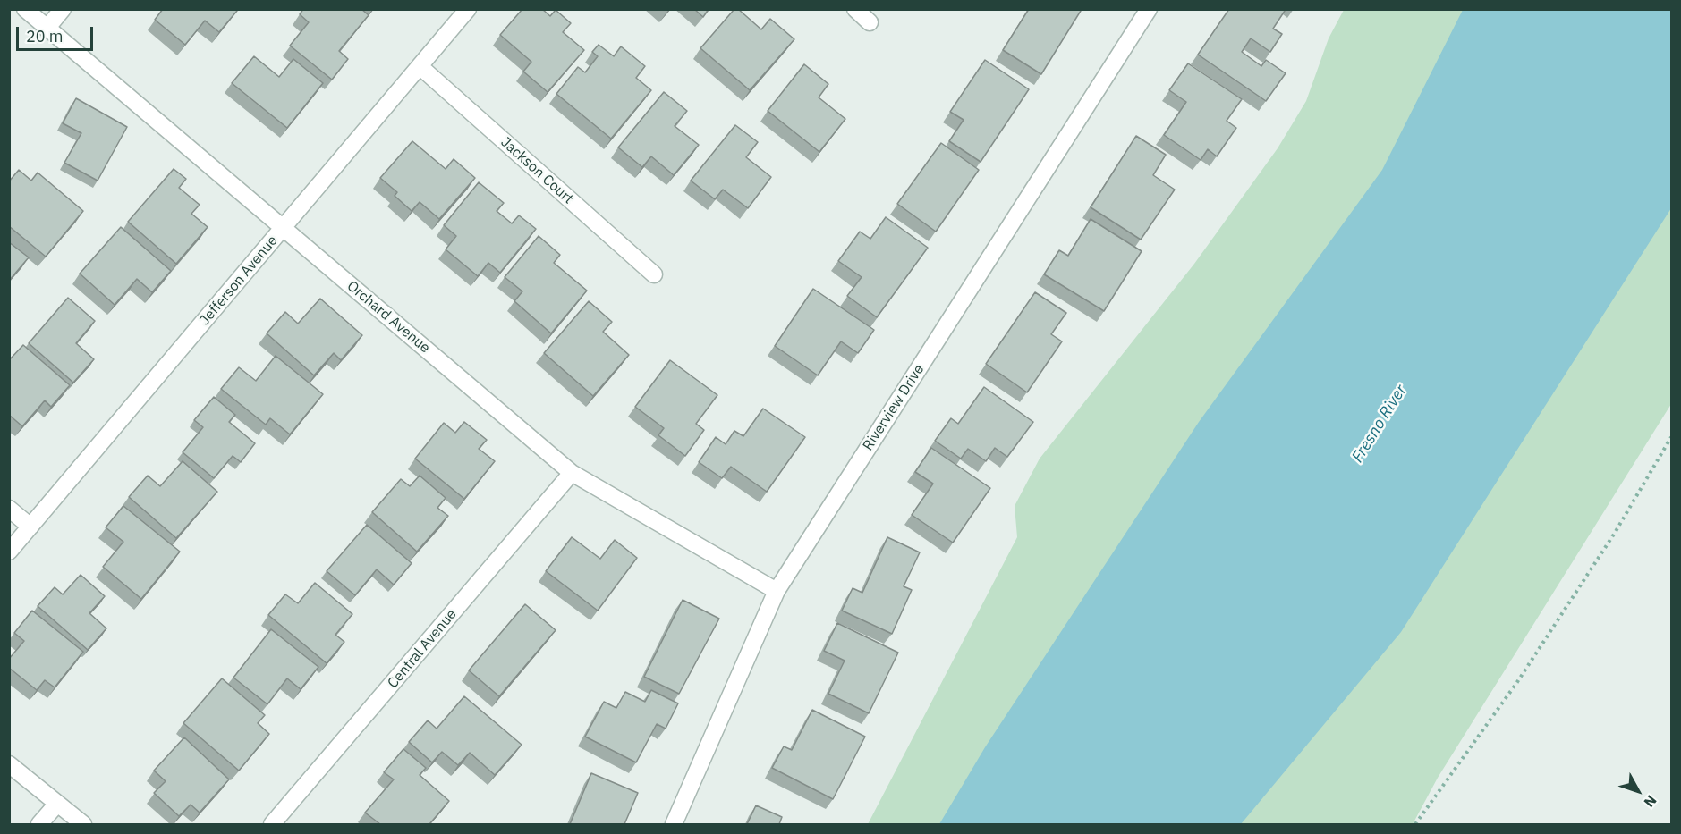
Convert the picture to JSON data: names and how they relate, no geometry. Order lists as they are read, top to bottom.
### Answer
{
  "streets": {
    "street": [
      "Jackson Court",
      "Jefferson Avenue",
      "Orchard Avenue",
      "Riverview Drive",
      "Central Avenue"
    ]
  },
  "crossings": [
    ["Jackson Court", "Jefferson Avenue"],
    ["Jefferson Avenue", "Orchard Avenue"],
    ["Orchard Avenue", "Riverview Drive"],
    ["Orchard Avenue", "Central Avenue"]
  ],
  "water": ["Fresno River"],
  "scale_bar": "20 m",
  "north": "bottom right"
}
